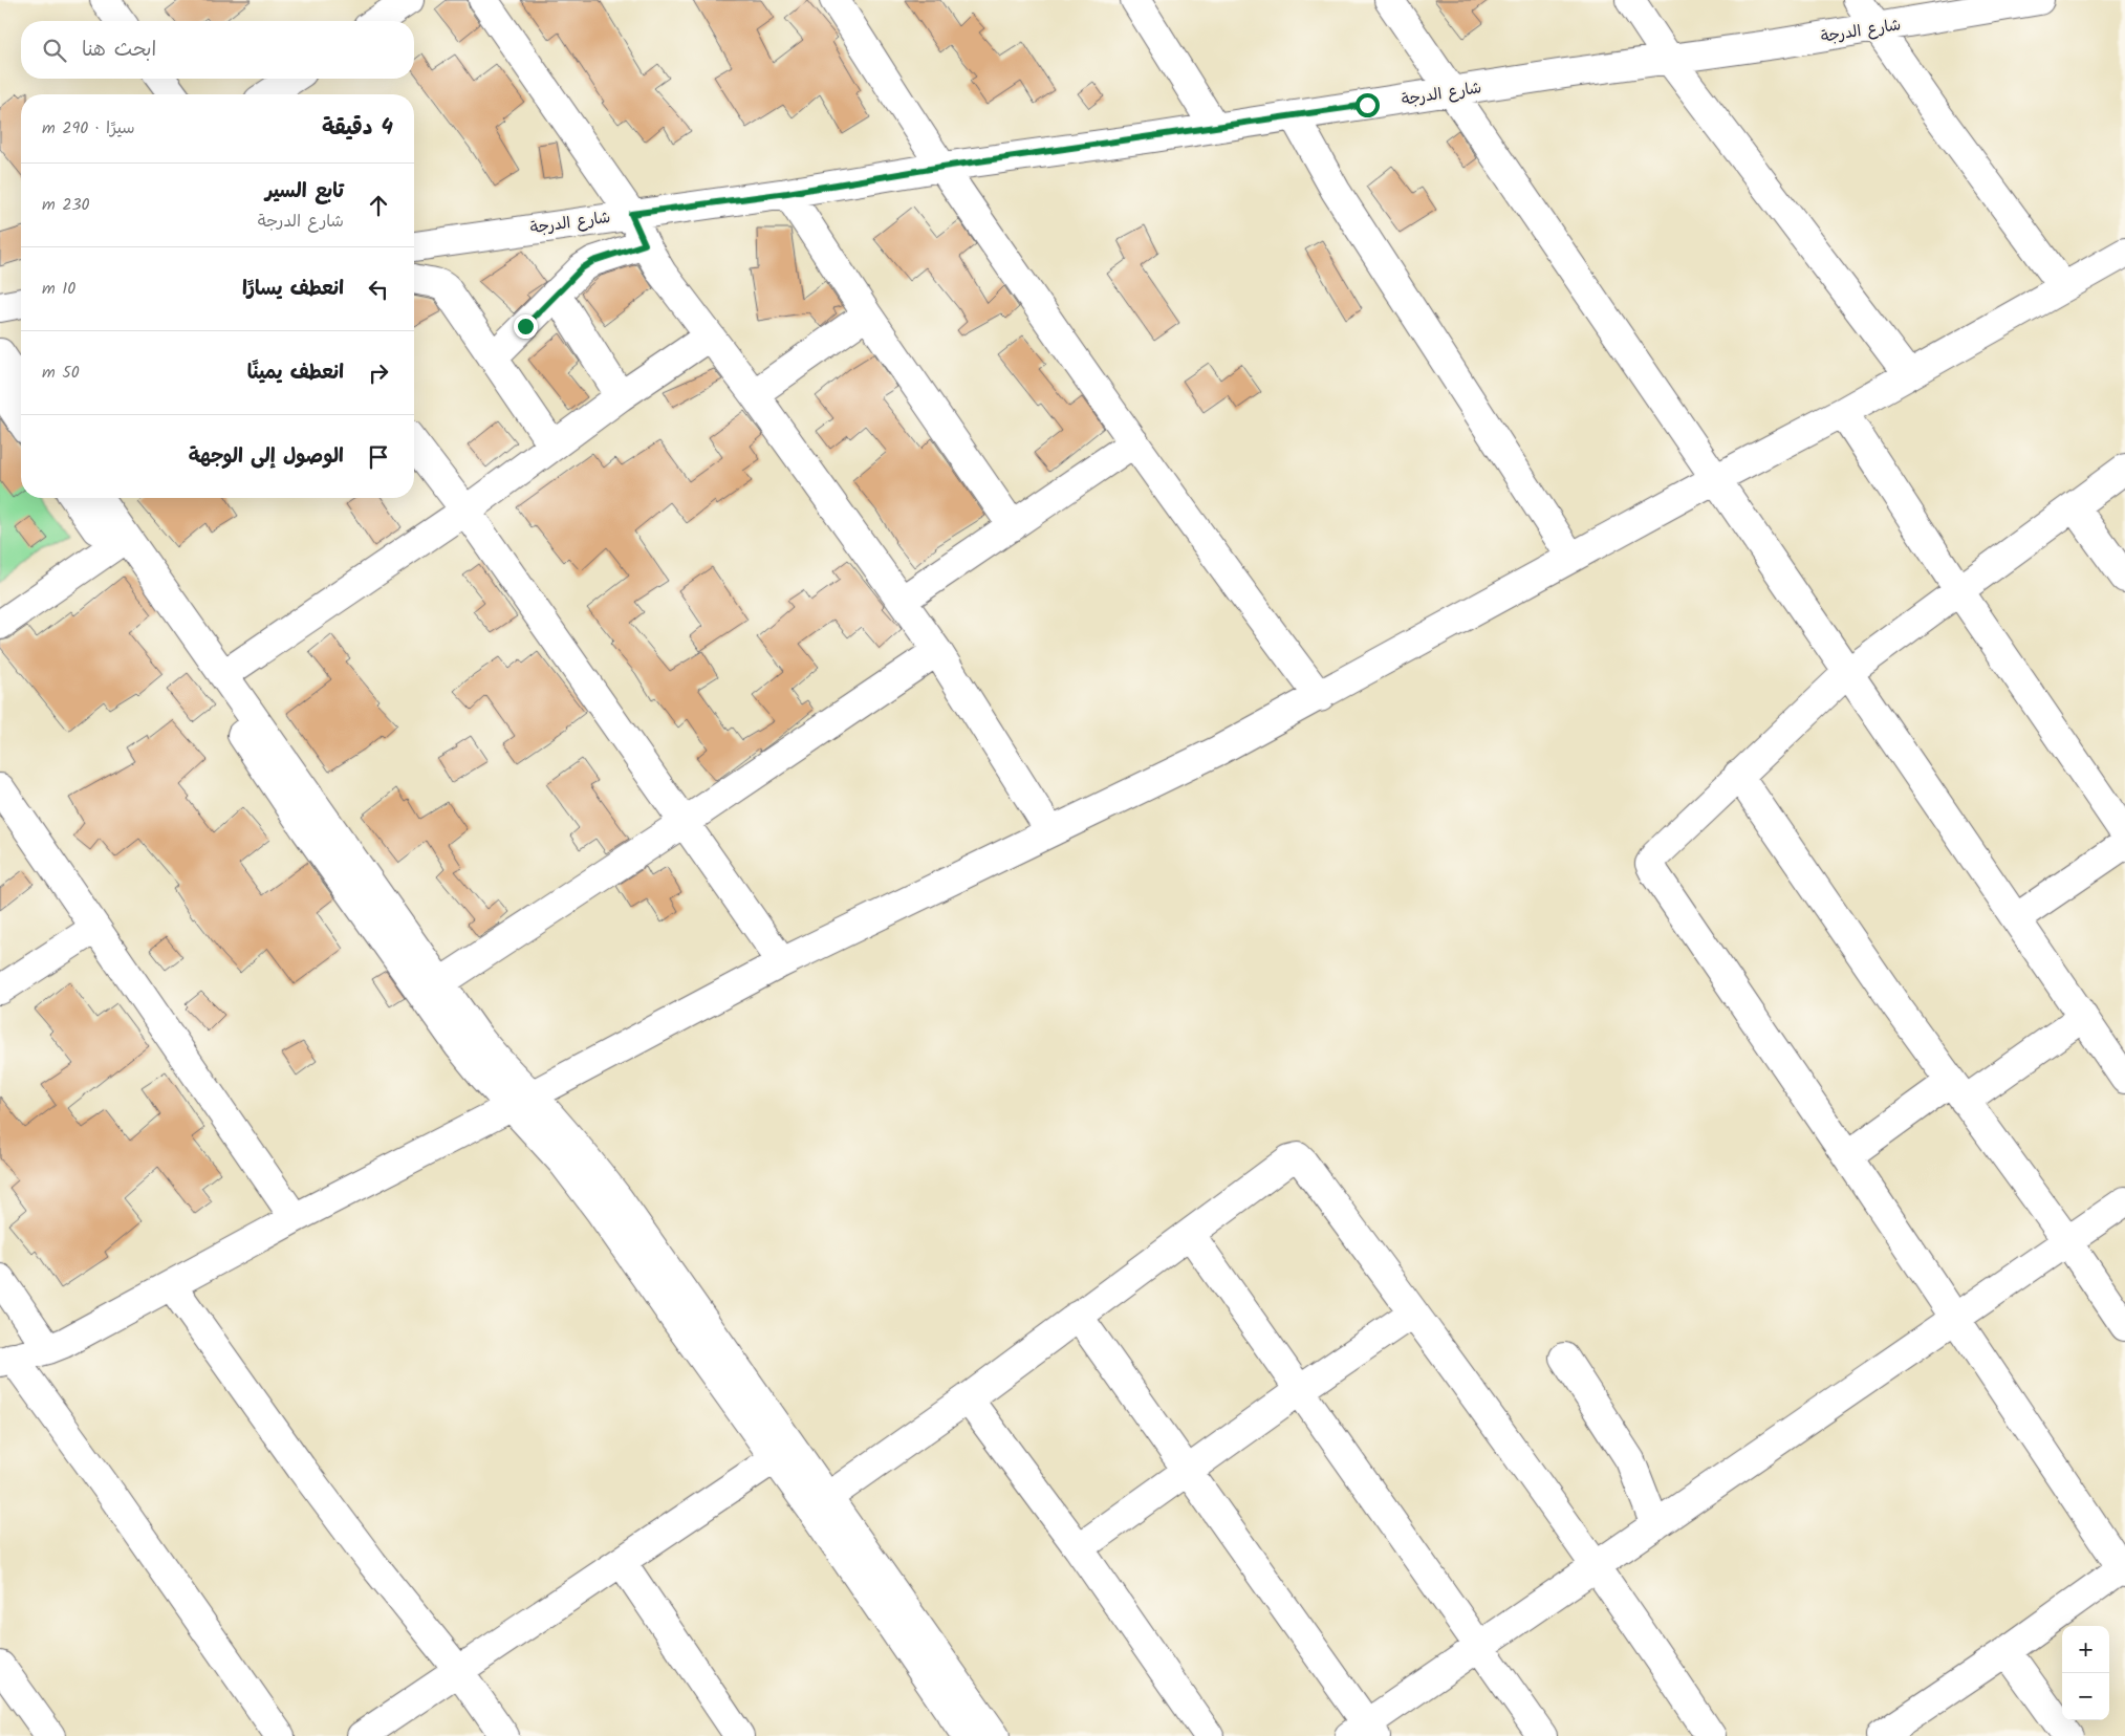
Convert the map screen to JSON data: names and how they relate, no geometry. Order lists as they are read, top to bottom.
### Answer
{
  "streets": {
    "street": ["شارع الدرجة"]
  },
  "page": {
    "search": "ابحث هنا",
    "heading": ["4 دقيقة", "سيرًا · 290 m"],
    "list": [
      ["تابع السير", "شارع الدرجة", "230 m"],
      ["انعطف يسارًا", "10 m"],
      ["انعطف يمينًا", "50 m"],
      "الوصول إلى الوجهة"
    ],
    "map_buttons": ["+", "−"]
  }
}
